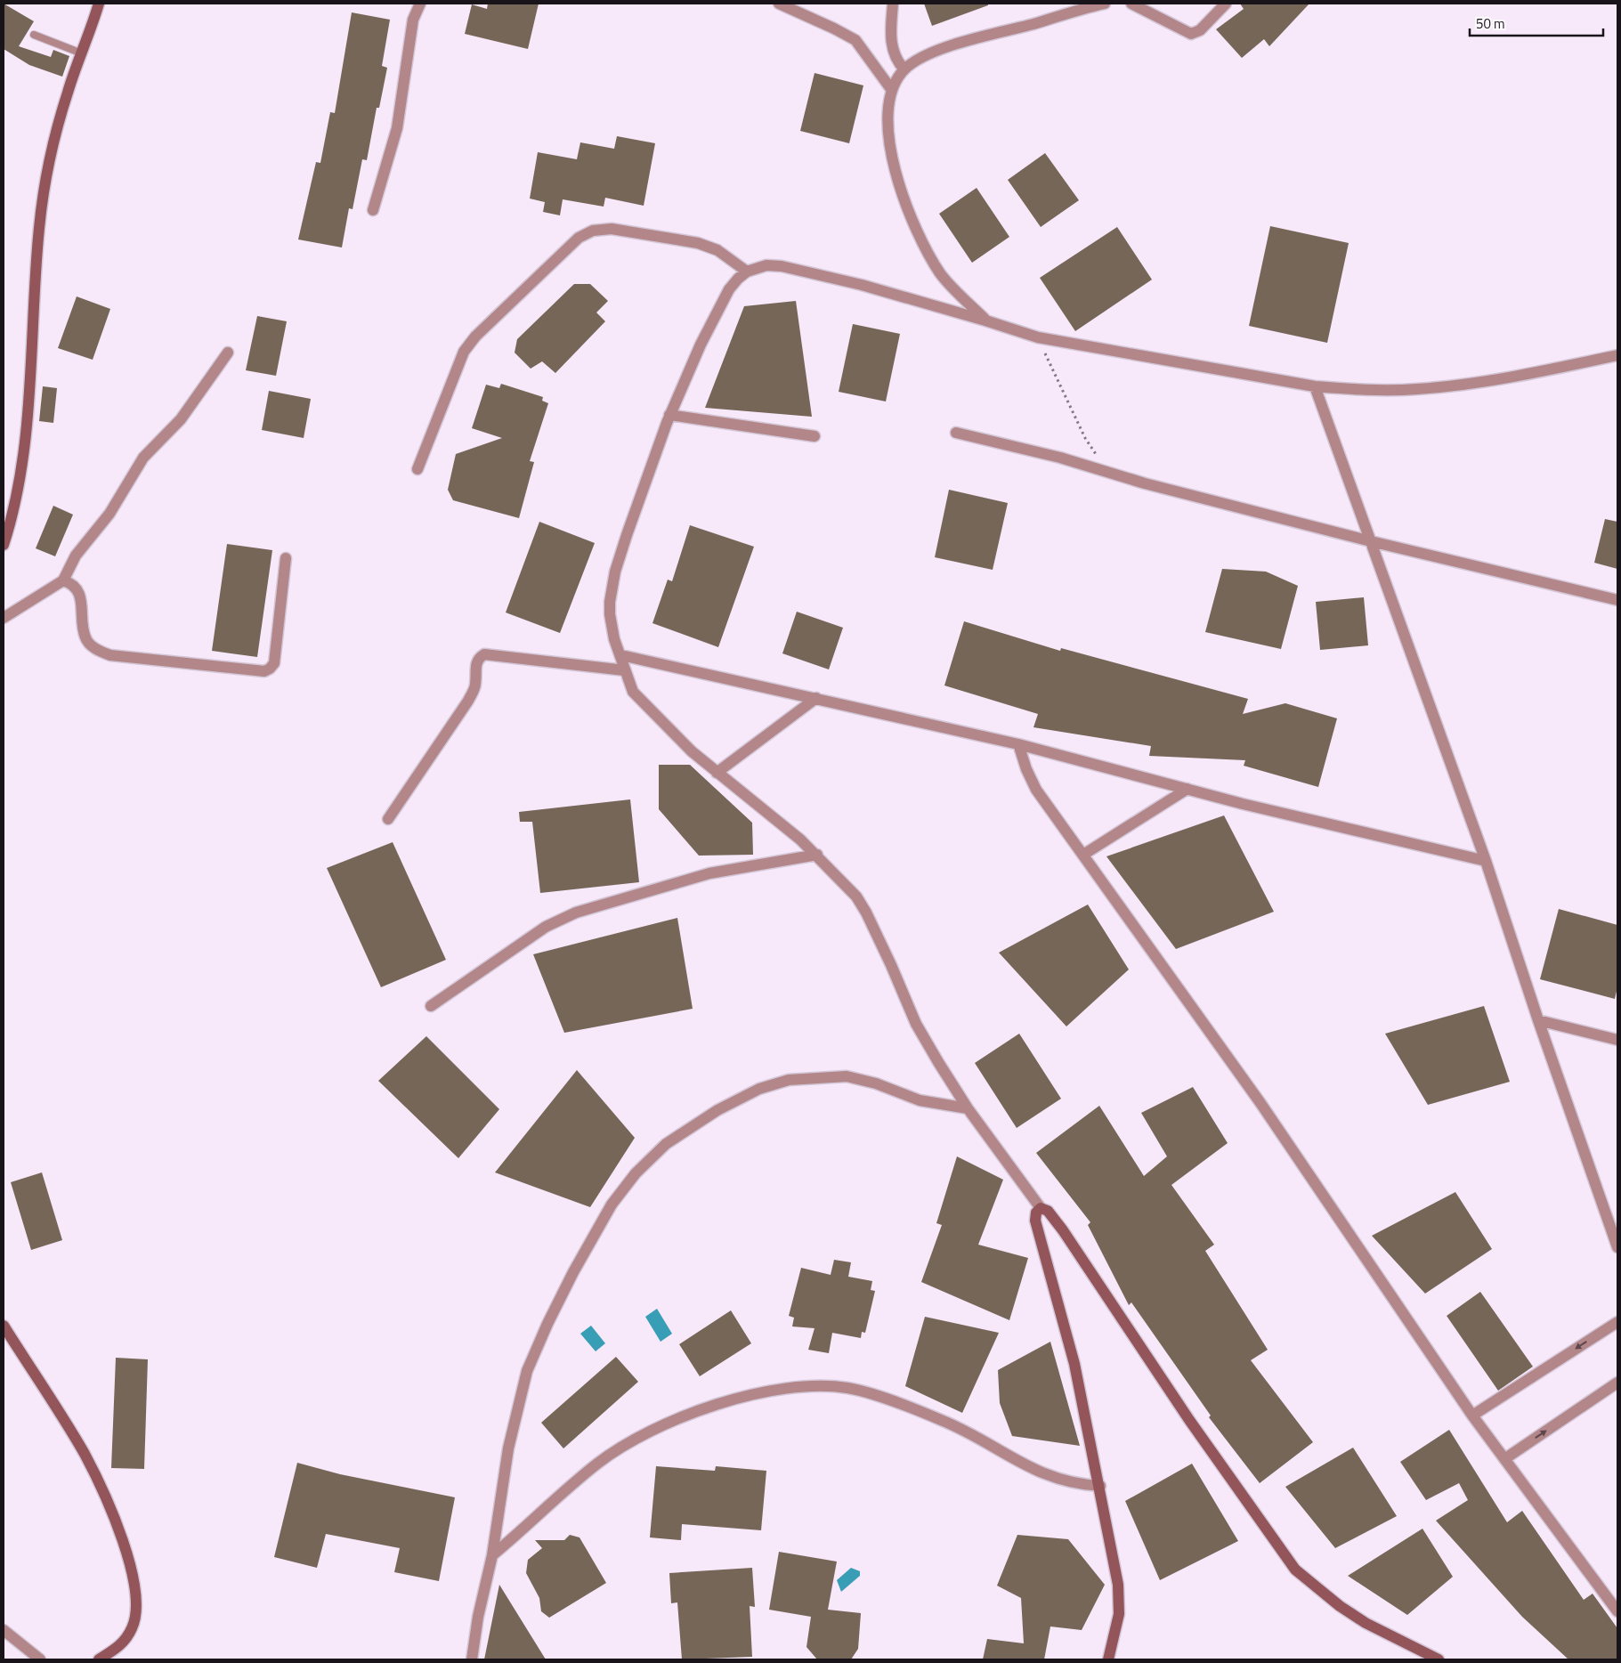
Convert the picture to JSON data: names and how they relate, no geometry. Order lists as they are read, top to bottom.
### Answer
{
  "scale_bar": "50 m"
}
